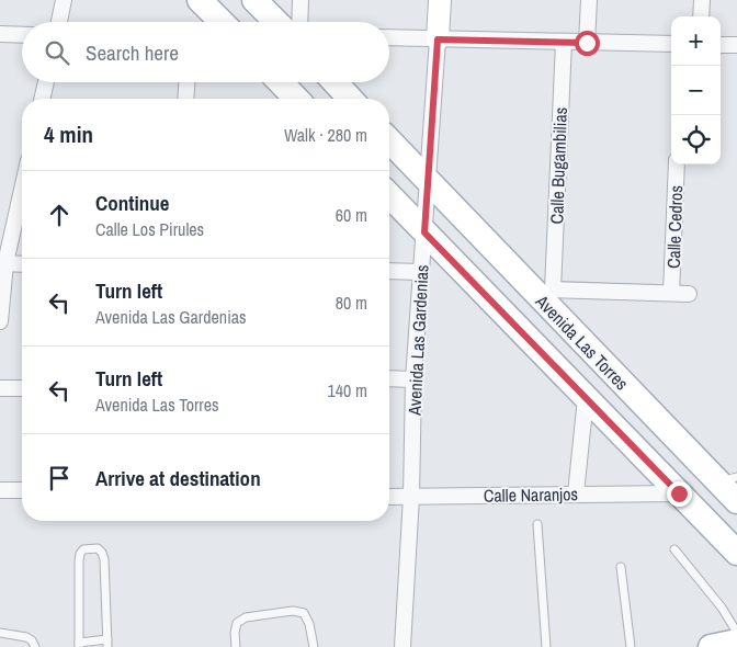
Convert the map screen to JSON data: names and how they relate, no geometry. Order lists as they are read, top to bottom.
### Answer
{
  "streets": {
    "main road": ["Avenida Las Torres"],
    "street": [
      "Calle Bugambilias",
      "Calle Cedros",
      "Avenida Las Gardenias",
      "Calle Naranjos"
    ]
  },
  "crossings": [
    ["Calle Bugambilias", "Avenida Las Torres"],
    ["Avenida Las Gardenias", "Avenida Las Torres"],
    ["Avenida Las Gardenias", "Calle Naranjos"],
    ["Avenida Las Torres", "Calle Naranjos"]
  ],
  "page": {
    "map_buttons": ["+", "−"],
    "search": "Search here",
    "heading": ["4 min", "Walk · 280 m"],
    "list": [
      ["Continue", "Calle Los Pirules", "60 m"],
      ["Turn left", "Avenida Las Gardenias", "80 m"],
      ["Turn left", "Avenida Las Torres", "140 m"],
      "Arrive at destination"
    ]
  }
}
